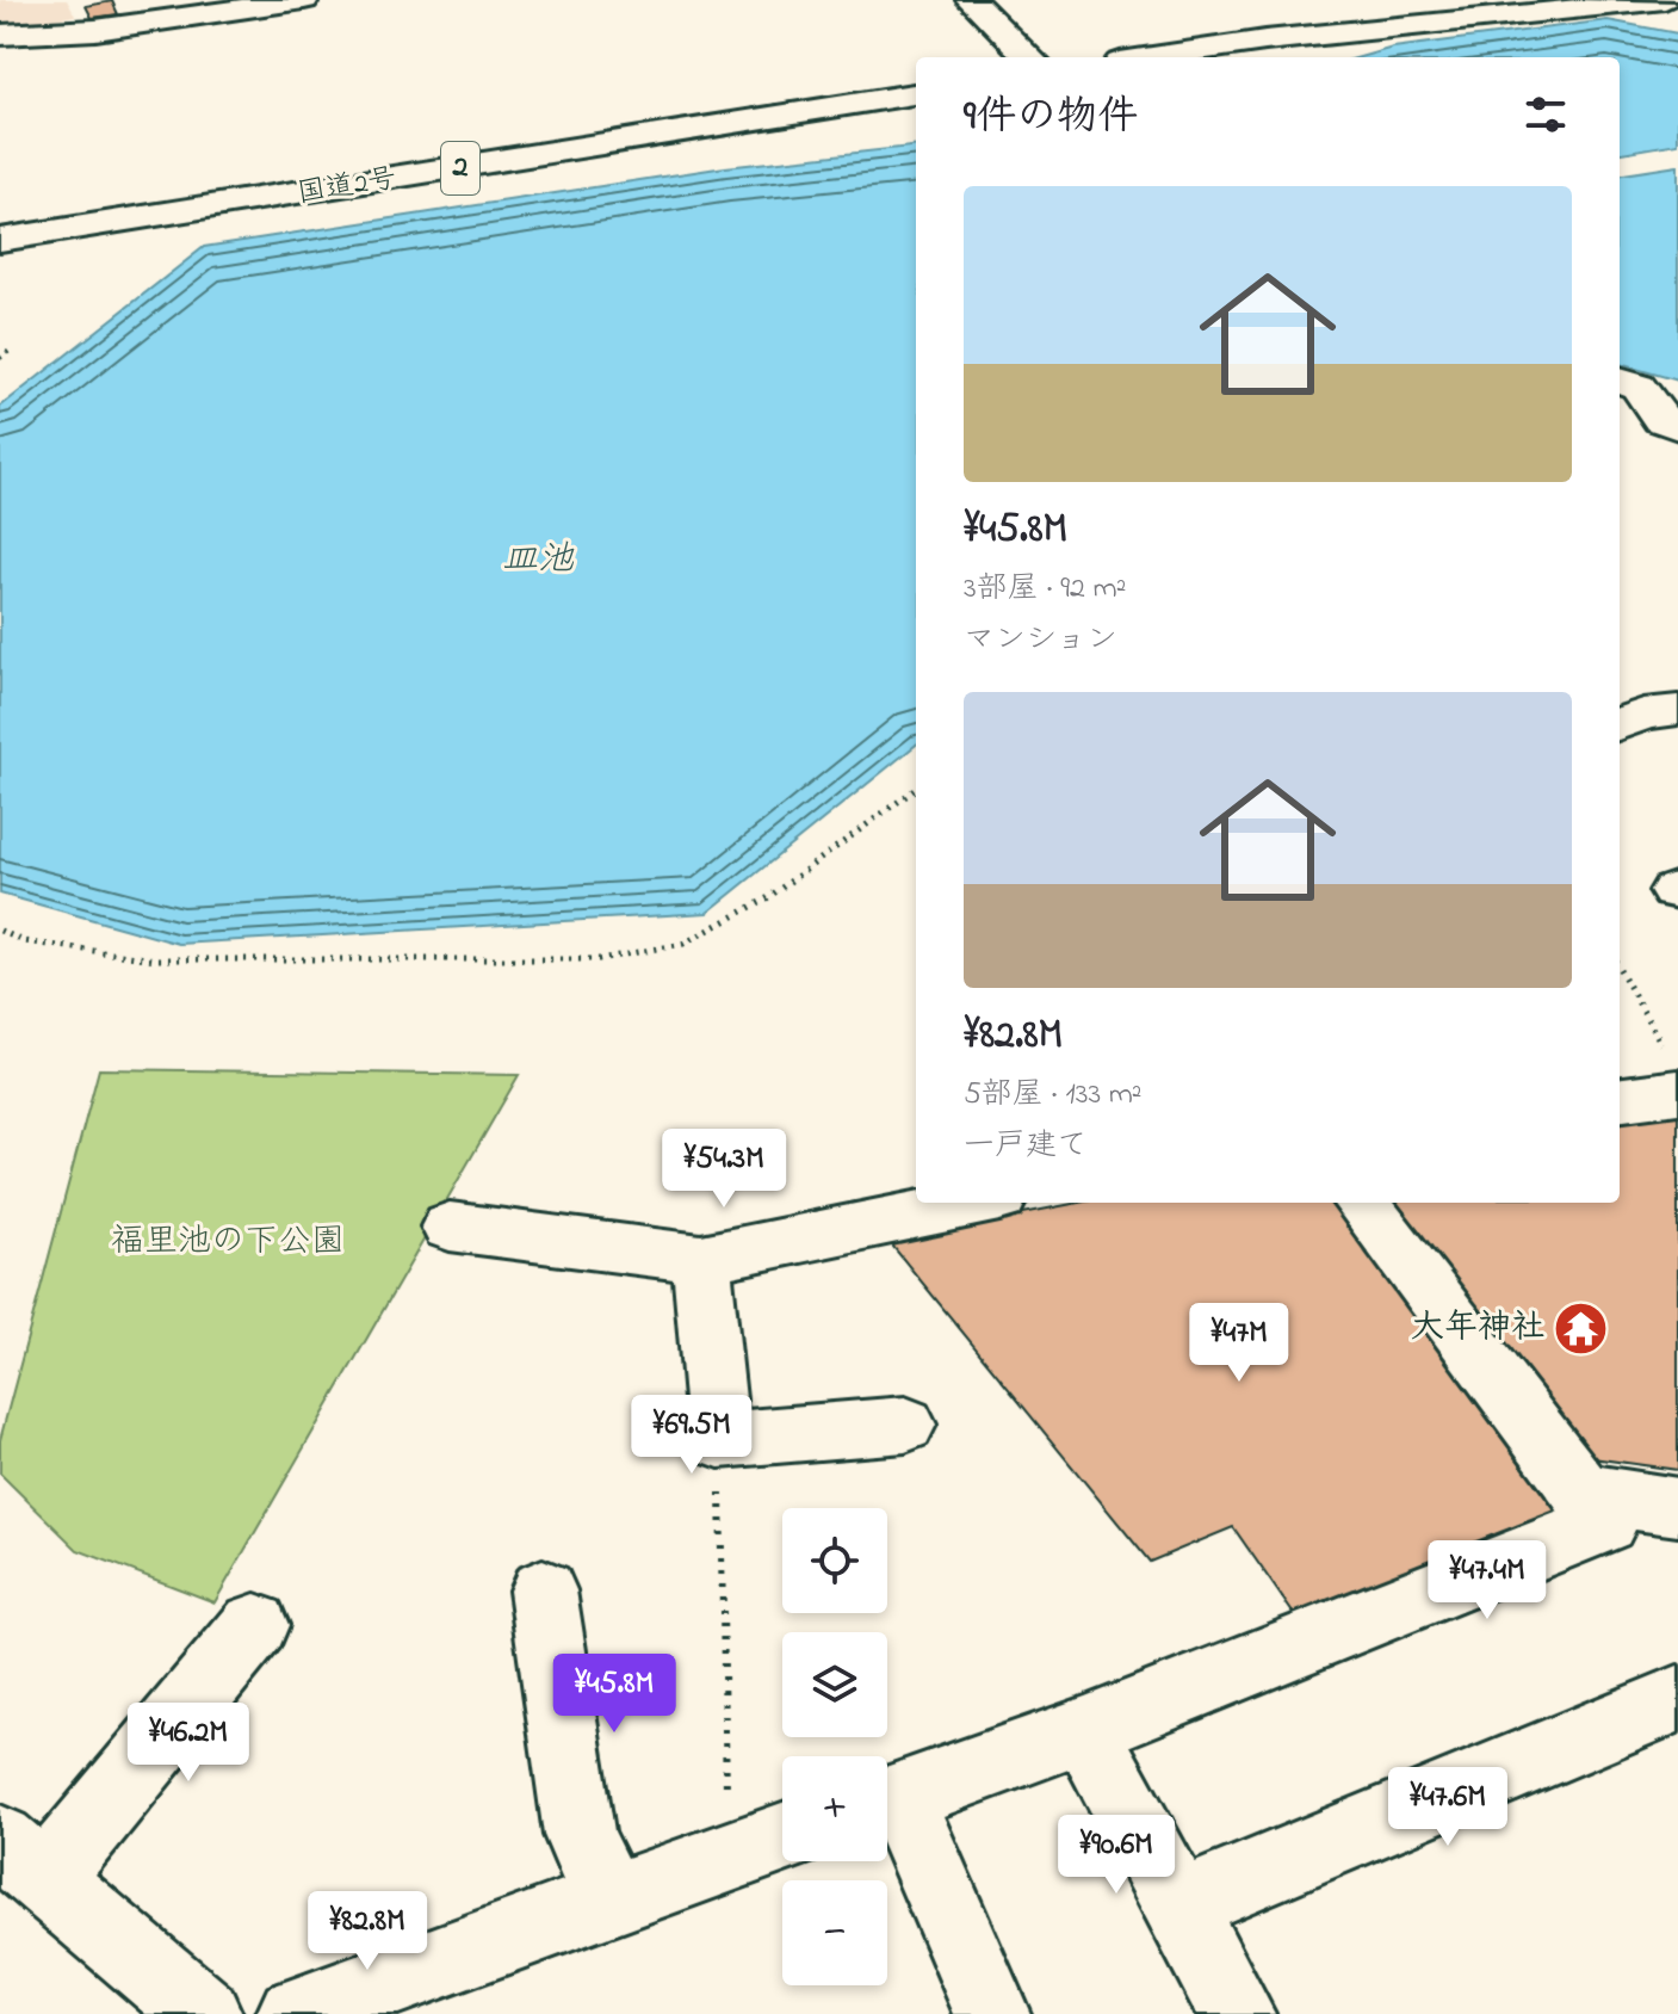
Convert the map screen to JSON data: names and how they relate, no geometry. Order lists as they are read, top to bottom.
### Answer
{
  "streets": {
    "main road": ["2", "国道2号"]
  },
  "water": ["皿池"],
  "parks": ["福里池の下公園"],
  "places": {
    "temple": ["大年神社"]
  },
  "page": {
    "heading": "9件の物件",
    "list": [
      {
        "name": "¥45.8M",
        "note": "3部屋 · 92 m² · マンション"
      },
      {
        "name": "¥82.8M",
        "note": "5部屋 · 133 m² · 一戸建て"
      }
    ],
    "price": [
      "¥54.3M",
      "¥47M",
      "¥69.5M",
      "¥47.4M",
      "¥45.8M",
      "¥46.2M",
      "¥47.6M",
      "¥90.6M",
      "¥82.8M"
    ],
    "map_buttons": ["+", "−"]
  }
}
